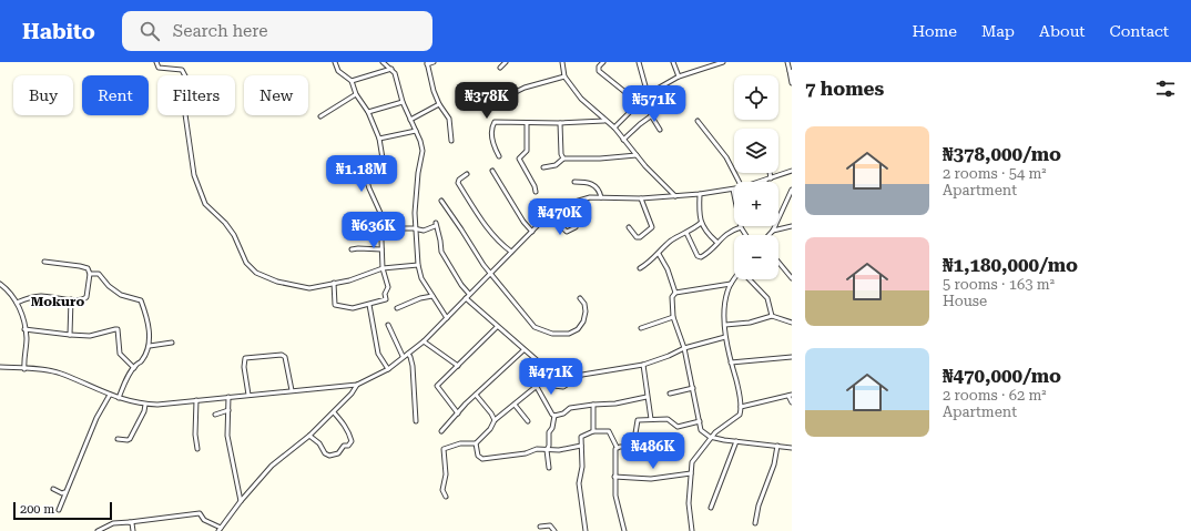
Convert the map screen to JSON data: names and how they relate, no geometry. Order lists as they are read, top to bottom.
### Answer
{
  "districts": ["Mokuro"],
  "scale_bar": "200 m",
  "page": {
    "header": "Habito",
    "search": "Search here",
    "nav": [
      "Home",
      "Map",
      "About",
      "Contact"
    ],
    "heading": "7 homes",
    "map_buttons": ["+", "−"],
    "chip": [
      "Buy",
      "Rent",
      "Filters",
      "New"
    ],
    "price": [
      "₦378K",
      "₦571K",
      "₦1.18M",
      "₦470K",
      "₦636K",
      "₦471K",
      "₦486K"
    ],
    "list": [
      {
        "name": "₦378,000/mo",
        "note": "2 rooms · 54 m² · Apartment"
      },
      {
        "name": "₦1,180,000/mo",
        "note": "5 rooms · 163 m² · House"
      },
      {
        "name": "₦470,000/mo",
        "note": "2 rooms · 62 m² · Apartment"
      }
    ],
    "scale": "200 m"
  }
}
